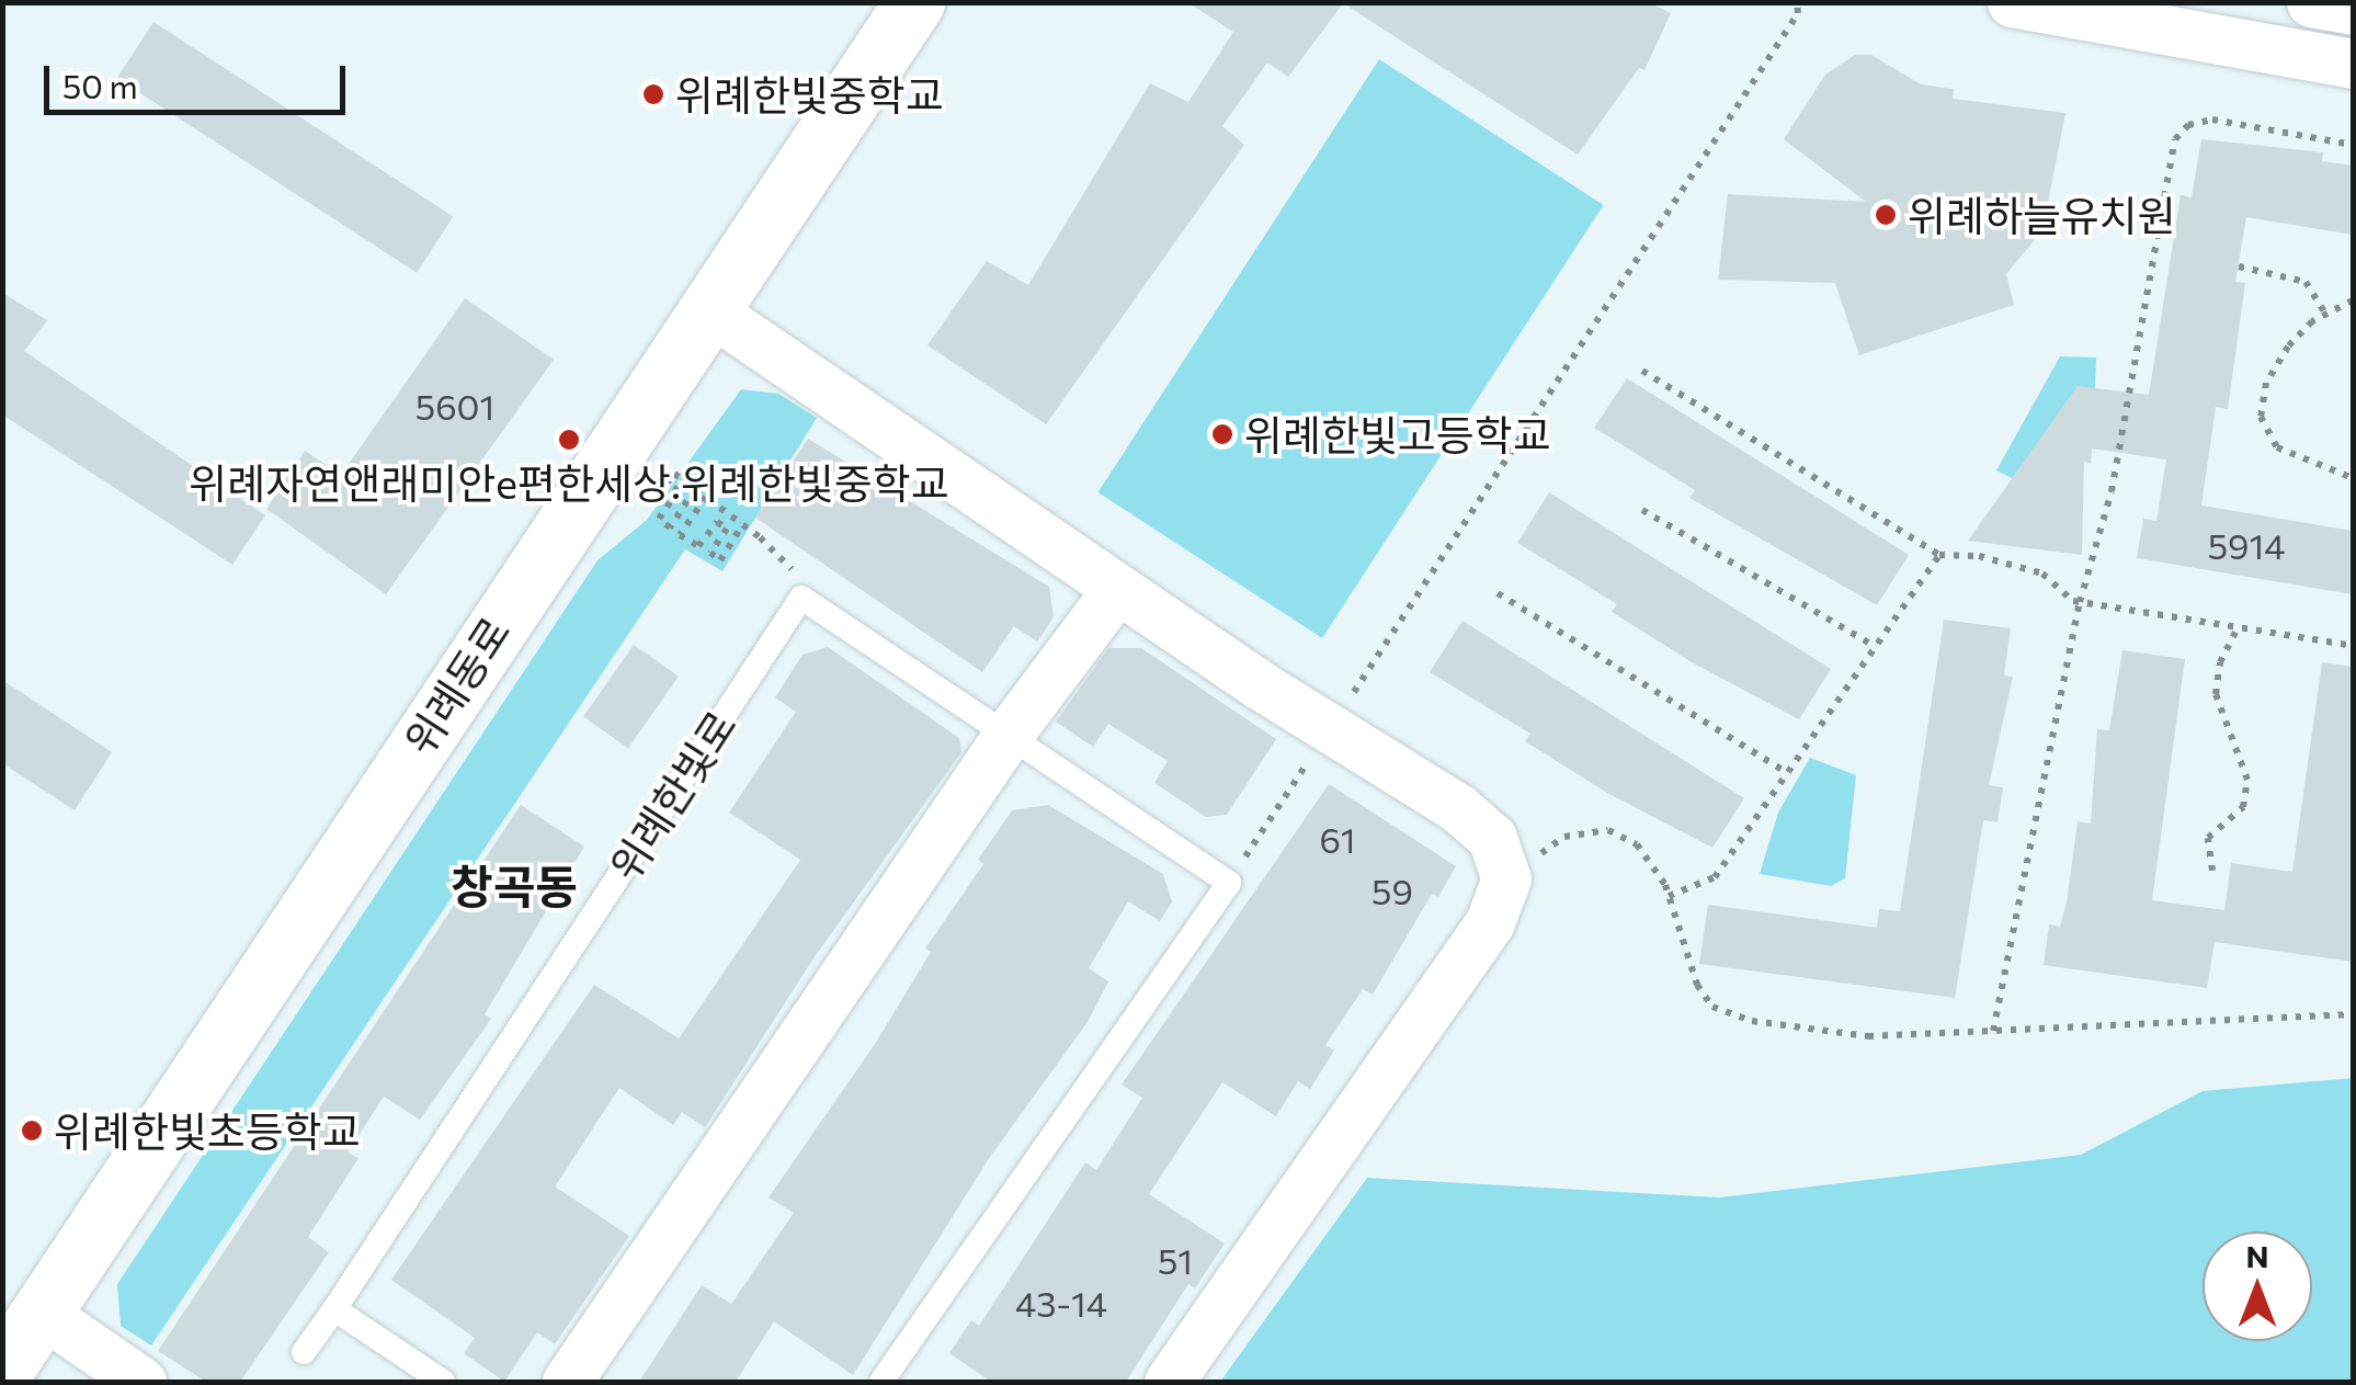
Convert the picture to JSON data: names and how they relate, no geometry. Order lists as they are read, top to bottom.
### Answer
{
  "streets": {
    "street": ["위례동로"],
    "lane": ["위례한빛로"]
  },
  "districts": ["창곡동"],
  "places": [
    "위례한빛중학교",
    "위례하늘유치원",
    "위례한빛고등학교",
    "위례자연앤래미안e편한세상.위례한빛중학교",
    "위례한빛초등학교"
  ],
  "house_numbers": [
    "5601",
    "5914",
    "61",
    "59",
    "51",
    "43-14"
  ],
  "scale_bar": "50 m",
  "north": "top"
}
